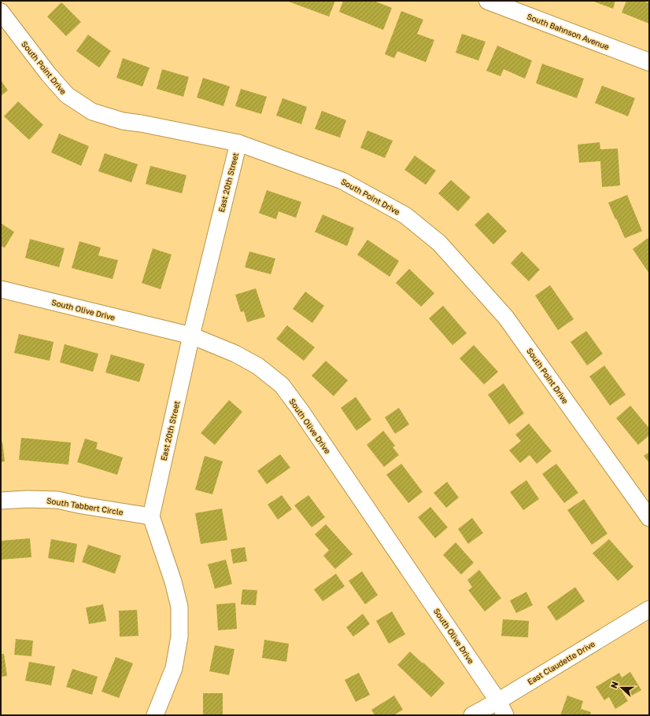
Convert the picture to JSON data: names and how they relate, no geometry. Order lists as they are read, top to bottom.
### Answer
{
  "streets": {
    "street": [
      "South Bahnson Avenue",
      "South Point Drive",
      "East 20th Street",
      "South Olive Drive",
      "South Tabbert Circle",
      "East Claudette Drive"
    ]
  },
  "crossings": [
    ["South Point Drive", "East 20th Street"],
    ["East 20th Street", "South Olive Drive"],
    ["East 20th Street", "South Tabbert Circle"],
    ["South Olive Drive", "East Claudette Drive"]
  ],
  "north": "left"
}
